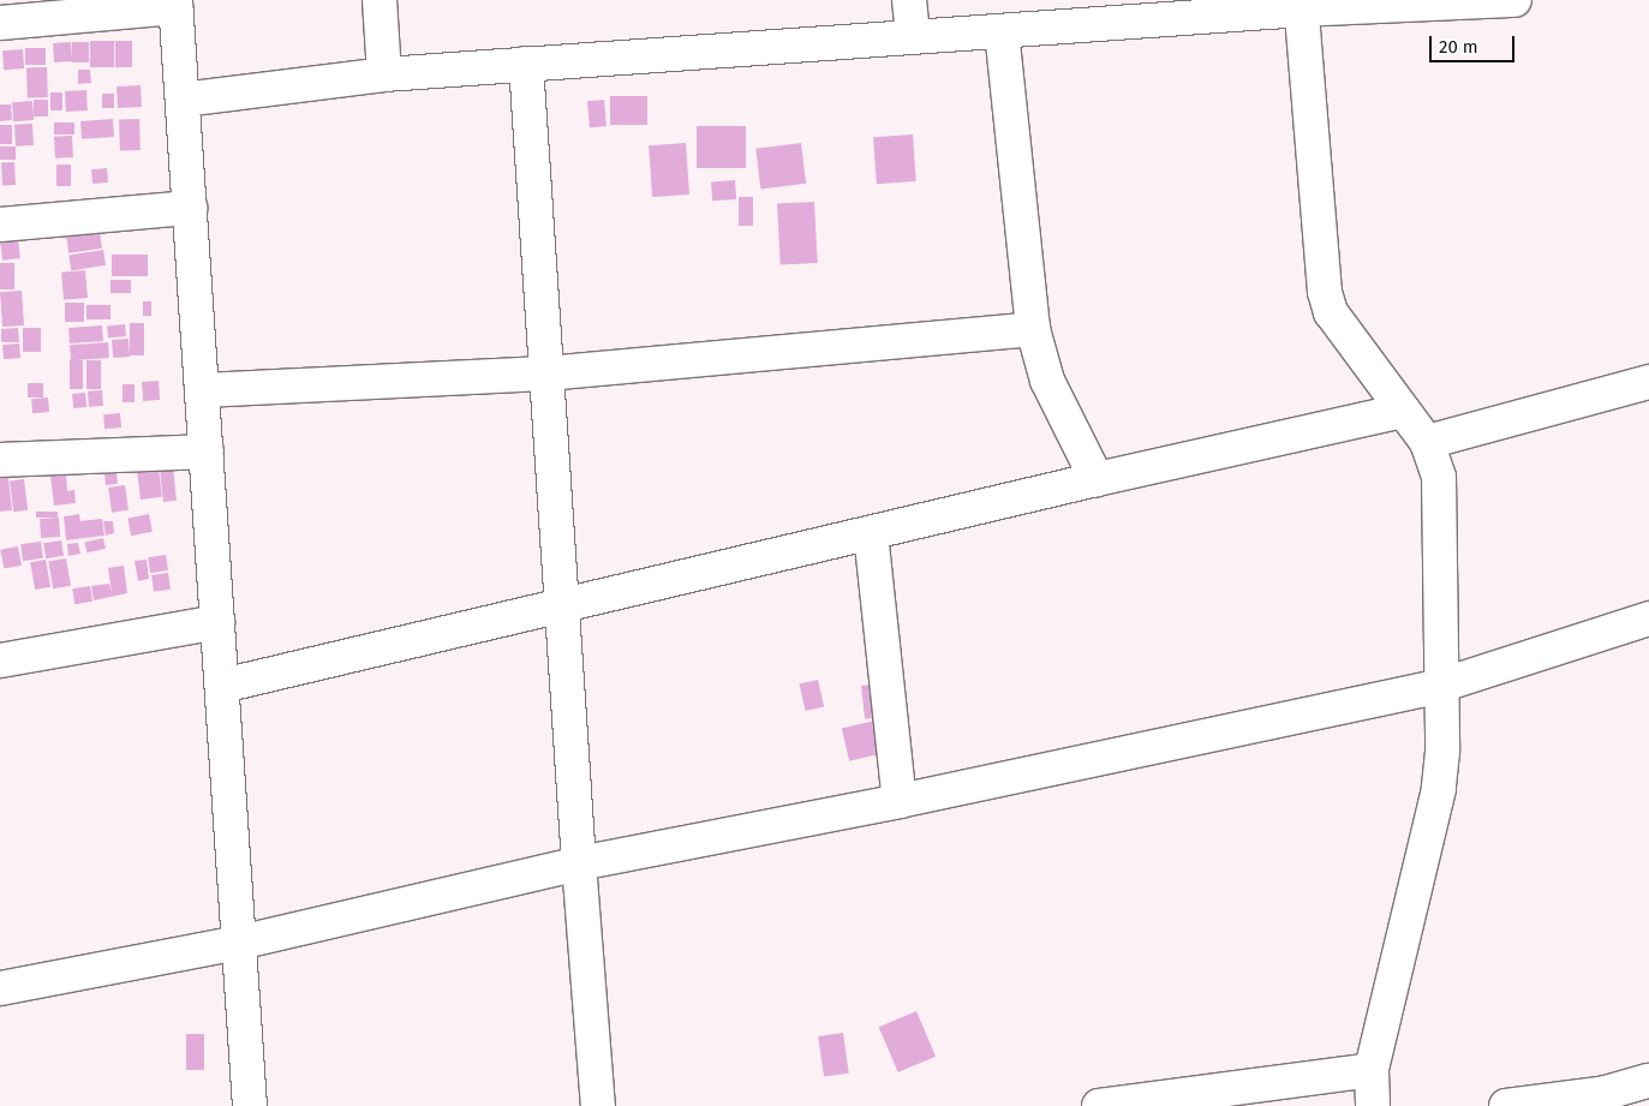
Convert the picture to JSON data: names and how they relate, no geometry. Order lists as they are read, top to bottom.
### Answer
{
  "scale_bar": "20 m"
}
